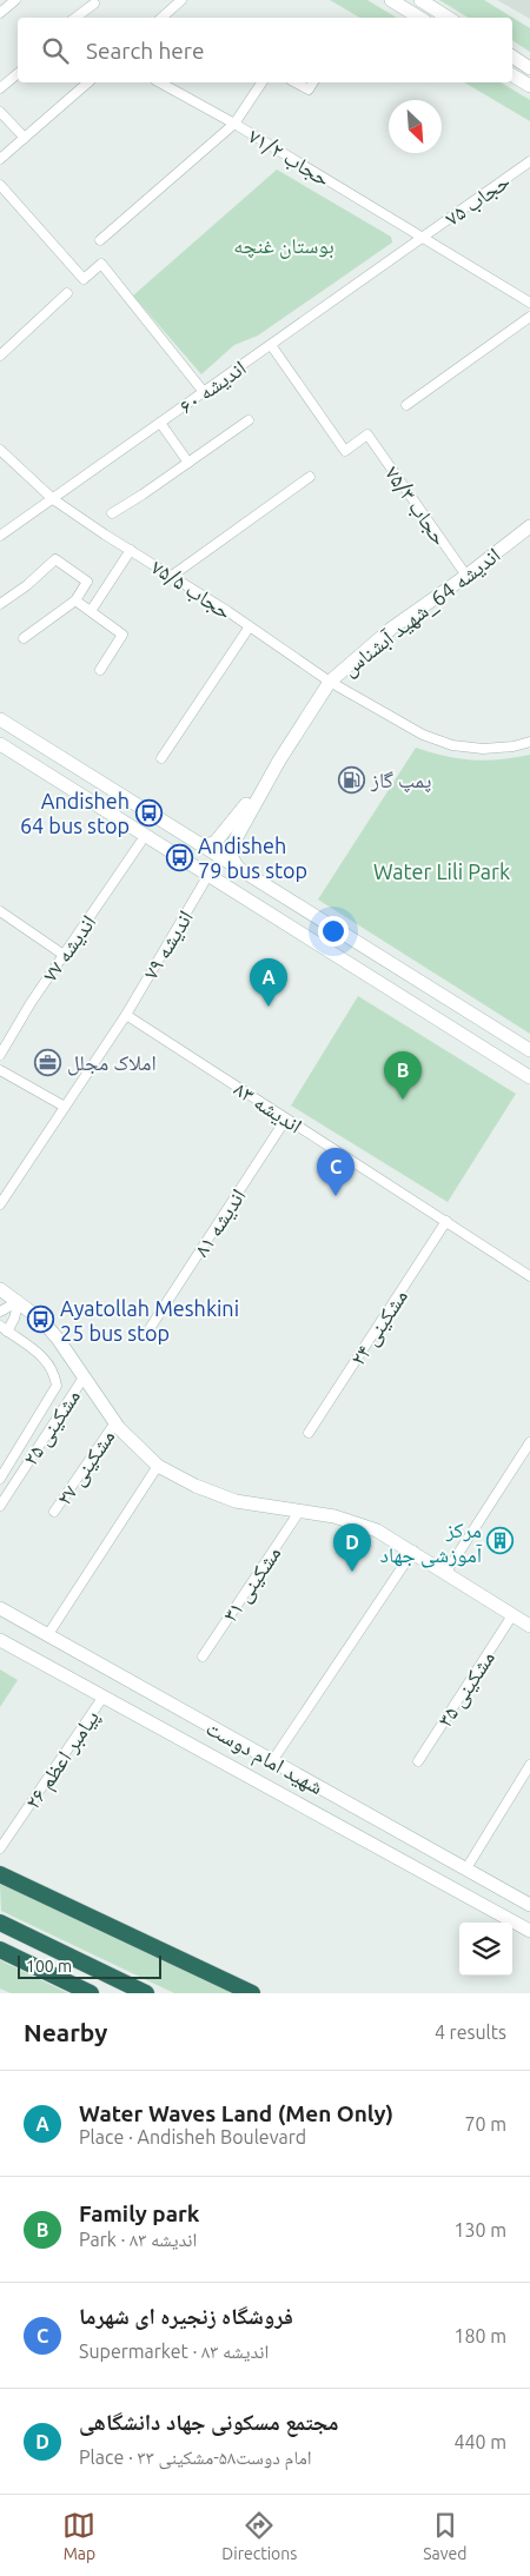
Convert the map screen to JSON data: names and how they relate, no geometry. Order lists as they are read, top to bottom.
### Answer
{
  "streets": {
    "main road": ["اندیشه 64_شهید آبشناس", "شهید امام دوست"],
    "street": [
      "حجاب ۷۱/۲",
      "حجاب ۷۵",
      "اندیشه ۶۰",
      "حجاب ۷۵/۳",
      "حجاب ۷۵/۵",
      "اندیشه ۷۹",
      "اندیشه ۷۷",
      "اندیشه ۸۳",
      "اندیشه ۸۱",
      "مشکینی ۲۴",
      "مشکینی ۲۵",
      "مشکینی ۲۷",
      "مشکینی ۳۱",
      "مشکینی ۳۵",
      "پیامبر اعظم ۲۶"
    ]
  },
  "crossings": [
    ["حجاب ۷۱/۲", "حجاب ۷۵"],
    ["حجاب ۷۱/۲", "اندیشه ۶۰"],
    ["حجاب ۷۵", "اندیشه ۶۰"],
    ["اندیشه ۶۰", "حجاب ۷۵/۳"],
    ["اندیشه ۶۰", "حجاب ۷۵/۵"],
    ["حجاب ۷۵/۳", "اندیشه 64_شهید آبشناس"],
    ["حجاب ۷۵/۵", "اندیشه 64_شهید آبشناس"],
    ["اندیشه ۷۹", "اندیشه ۸۳"],
    ["اندیشه ۸۳", "اندیشه ۸۱"],
    ["اندیشه ۸۳", "مشکینی ۲۴"],
    ["شهید امام دوست", "پیامبر اعظم ۲۶"]
  ],
  "parks": ["بوستان غنچه", "Water Lili Park"],
  "places": {
    "fuel station": ["پمپ گاز"],
    "bus stop": ["Andisheh 64 bus stop", "Andisheh 79 bus stop", "Ayatollah Meshkini 25 bus stop"],
    "office": ["املاک مجلل"],
    "building": ["مرکز آموزشی جهاد"]
  },
  "scale_bar": "100 m",
  "north": "bottom right",
  "page": {
    "search": "Search here",
    "pins": [
      "A",
      "B",
      "C",
      "D"
    ],
    "scale": "100 m",
    "heading": ["Nearby", "4 results"],
    "list": [
      {
        "mark": "A",
        "name": "Water Waves Land (Men Only)",
        "note": "Place · Andisheh Boulevard",
        "value": "70 m"
      },
      {
        "mark": "B",
        "name": "Family park",
        "note": "Park · اندیشه ۸۳",
        "value": "130 m"
      },
      {
        "mark": "C",
        "name": "فروشگاه زنجیره ای شهرما",
        "note": "Supermarket · اندیشه ۸۳",
        "value": "180 m"
      },
      {
        "mark": "D",
        "name": "مجتمع مسکونی جهاد دانشگاهی",
        "note": "Place · امام دوست۵۸-مشکینی ۳۳",
        "value": "440 m"
      }
    ],
    "nav": ["Map", "Directions", "Saved"]
  }
}
